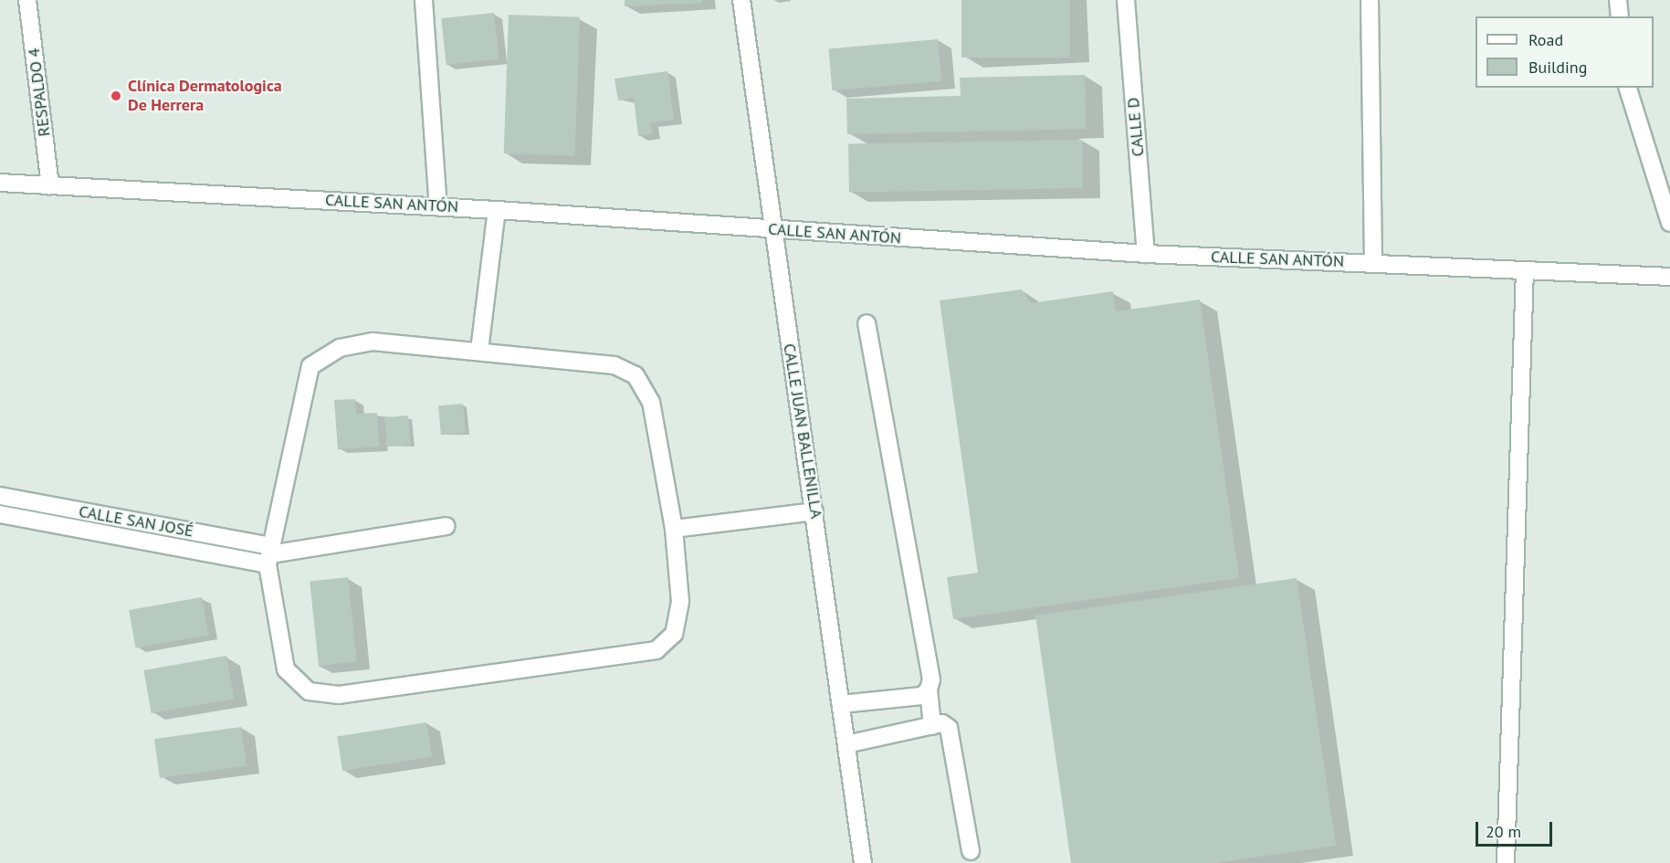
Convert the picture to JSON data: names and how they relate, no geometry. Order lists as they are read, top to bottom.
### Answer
{
  "streets": {
    "street": [
      "RESPALDO 4",
      "CALLE D",
      "CALLE SAN ANTÓN",
      "CALLE JUAN BALLENILLA",
      "CALLE SAN JOSÉ"
    ]
  },
  "crossings": [
    ["RESPALDO 4", "CALLE SAN ANTÓN"],
    ["CALLE D", "CALLE SAN ANTÓN"],
    ["CALLE SAN ANTÓN", "CALLE JUAN BALLENILLA"]
  ],
  "places": ["Clínica Dermatologica De Herrera"],
  "legend": ["Road", "Building"],
  "scale_bar": "20 m"
}
